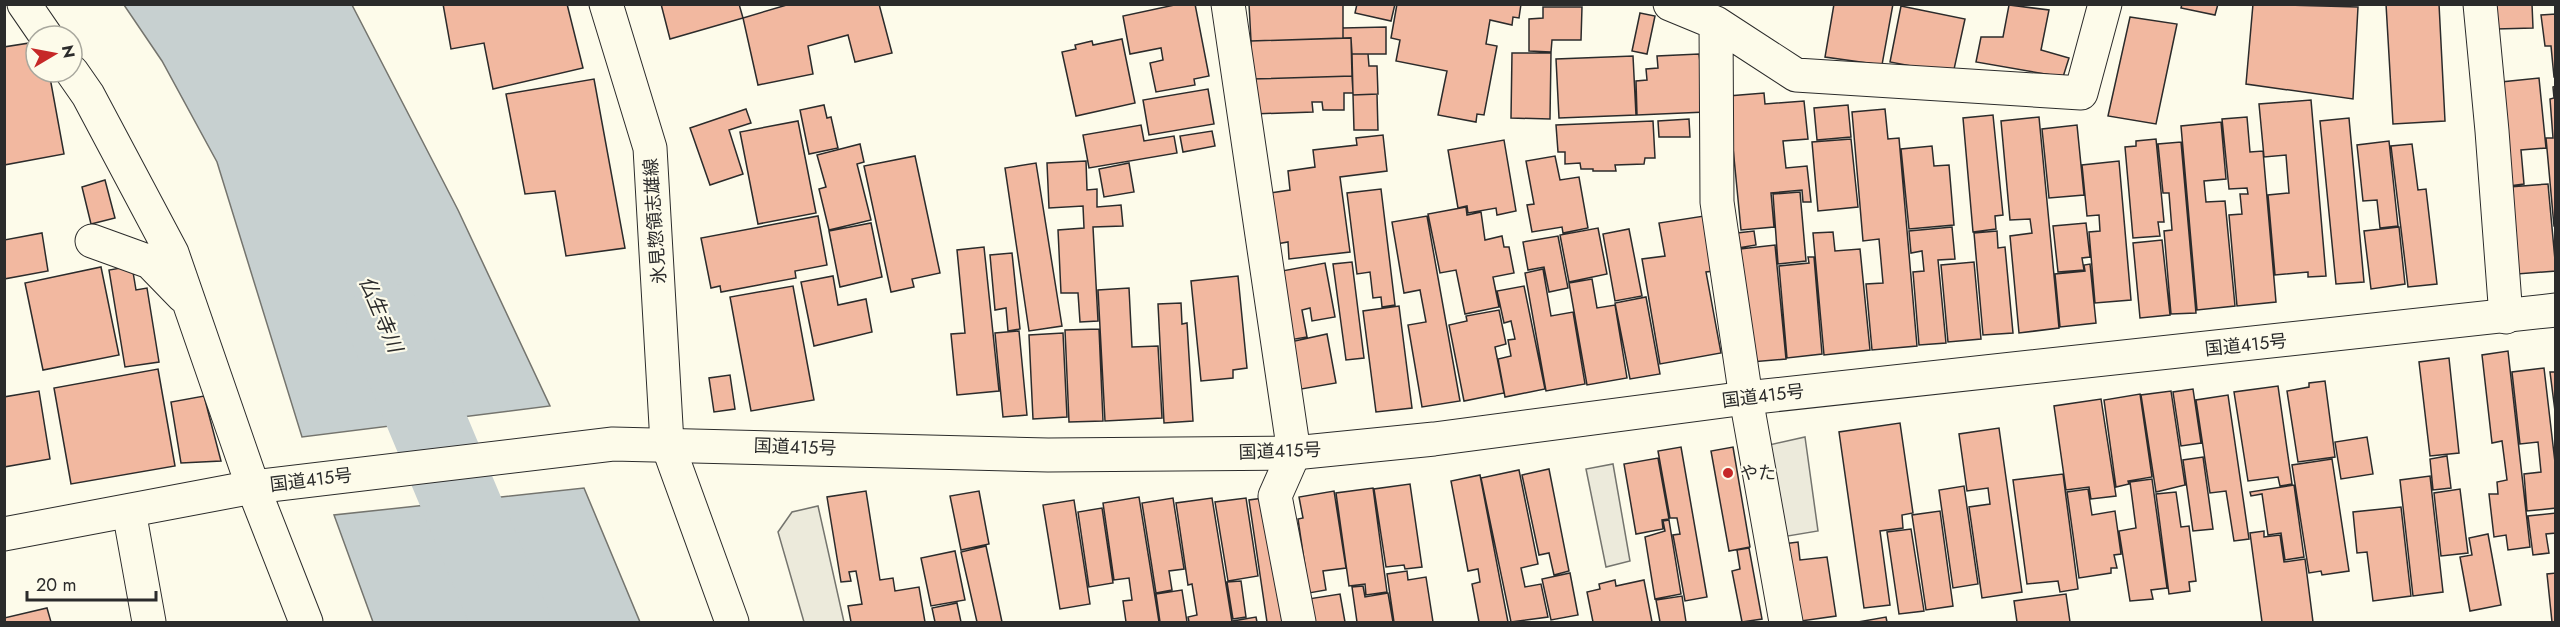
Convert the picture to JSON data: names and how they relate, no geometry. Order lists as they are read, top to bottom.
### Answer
{
  "streets": {
    "main road": ["氷見惣領志雄線", "国道415号"]
  },
  "crossings": [
    ["氷見惣領志雄線", "国道415号"]
  ],
  "water": ["仏生寺川"],
  "places": ["やた"],
  "scale_bar": "20 m",
  "north": "right"
}
